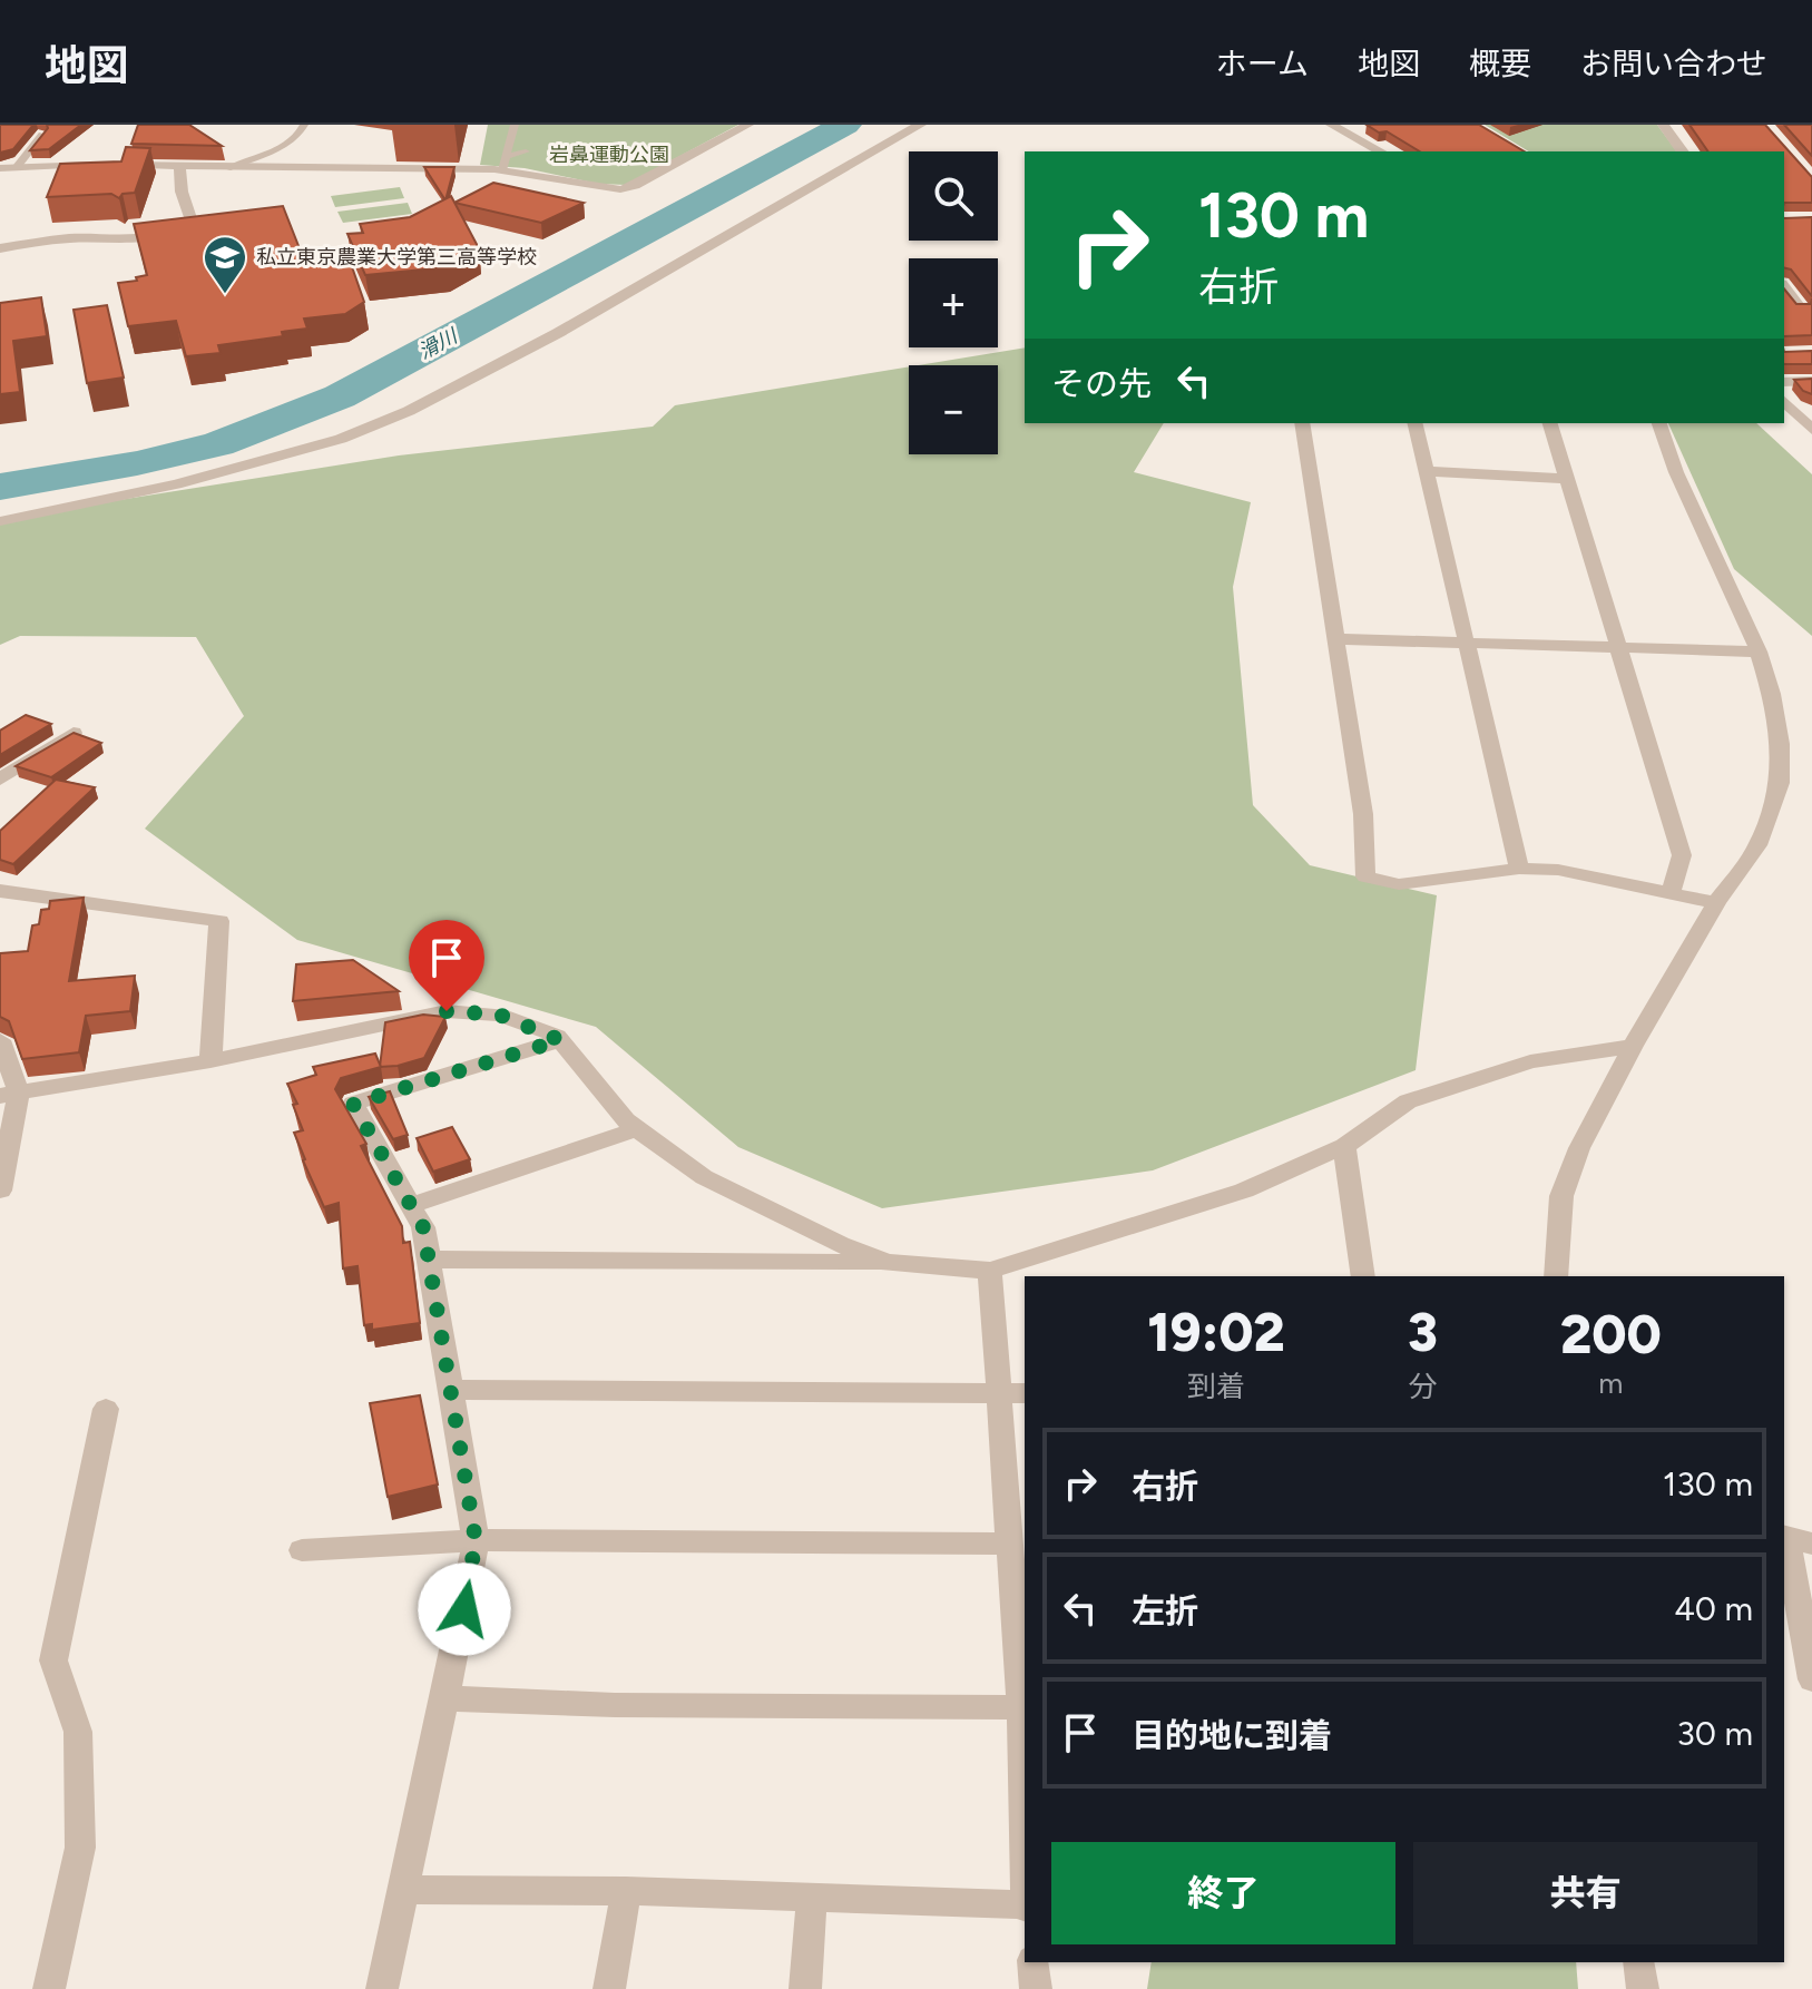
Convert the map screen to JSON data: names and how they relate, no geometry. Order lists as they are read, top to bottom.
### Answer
{
  "water": ["滑川"],
  "parks": ["岩鼻運動公園"],
  "places": {
    "school or university": ["私立東京農業大学第三高等学校"]
  },
  "page": {
    "header": "地図",
    "nav": [
      "ホーム",
      "地図",
      "概要",
      "お問い合わせ"
    ],
    "map_buttons": ["+", "−"],
    "turn": ["130 m", "右折"],
    "then": "その先",
    "eta": [
      "19:02",
      "到着",
      "3",
      "分",
      "200",
      "m"
    ],
    "list": [
      {
        "name": "右折",
        "value": "130 m"
      },
      {
        "name": "左折",
        "value": "40 m"
      },
      {
        "name": "目的地に到着",
        "value": "30 m"
      }
    ],
    "buttons": ["終了", "共有"]
  }
}
